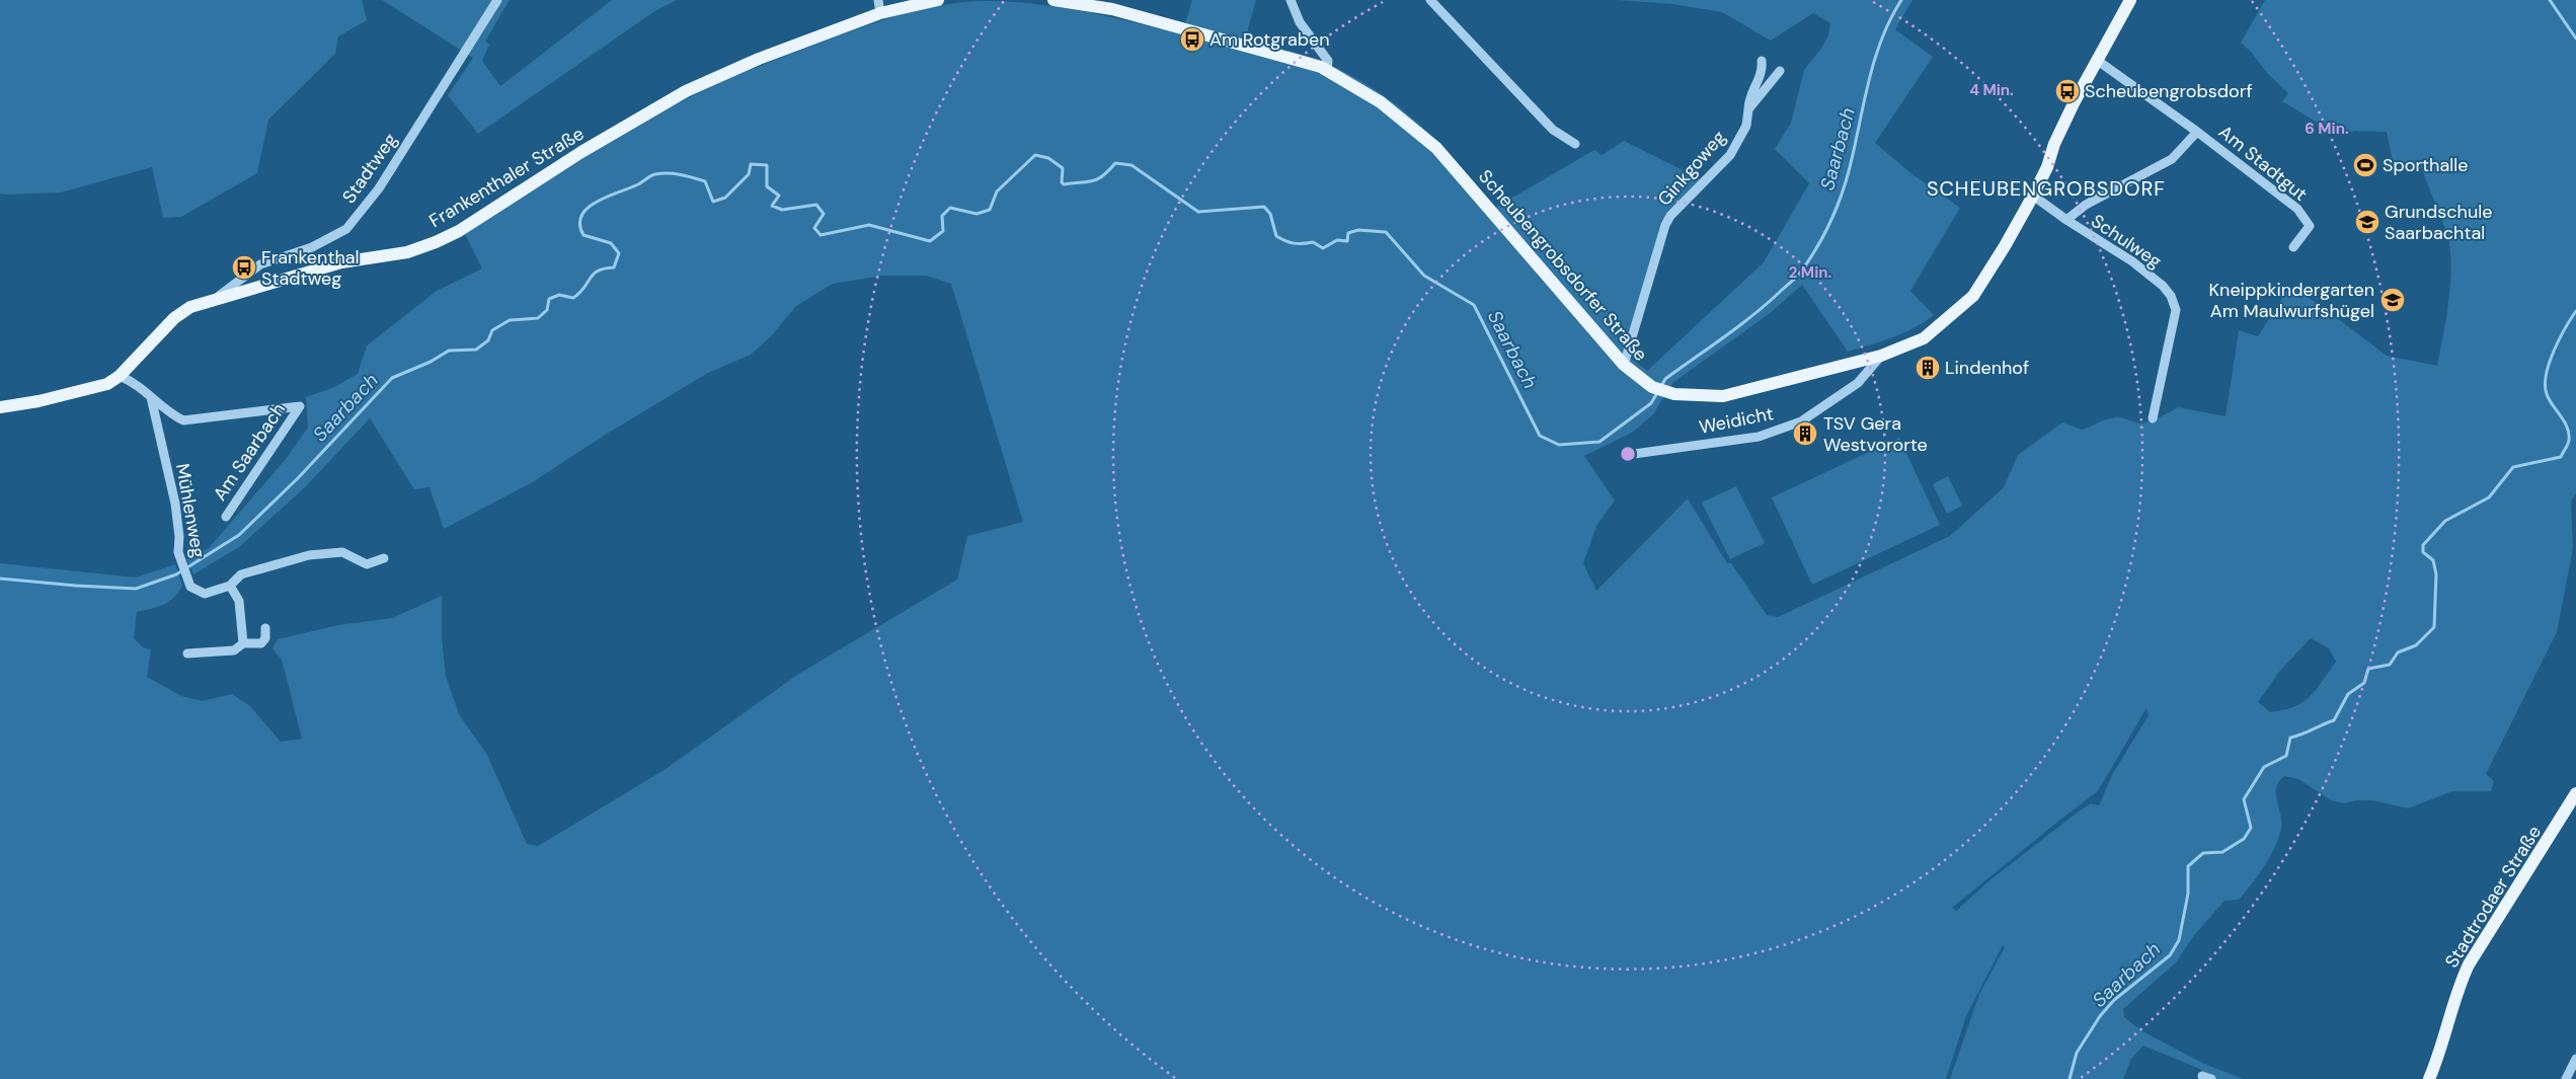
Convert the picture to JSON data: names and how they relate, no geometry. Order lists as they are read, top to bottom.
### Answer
{
  "streets": {
    "main road": ["Frankenthaler Straße", "Scheubengrobsdorfer Straße", "Stadtrodaer Straße"],
    "street": [
      "Am Stadtgut",
      "Stadtweg",
      "Ginkgoweg",
      "Schulweg",
      "Weidicht",
      "Am Saarbach",
      "Mühlenweg"
    ]
  },
  "crossings": [
    ["Am Stadtgut", "Schulweg"],
    ["Am Stadtgut", "Scheubengrobsdorfer Straße"],
    ["Stadtweg", "Frankenthaler Straße"],
    ["Ginkgoweg", "Scheubengrobsdorfer Straße"],
    ["Schulweg", "Scheubengrobsdorfer Straße"],
    ["Scheubengrobsdorfer Straße", "Weidicht"],
    ["Am Saarbach", "Mühlenweg"]
  ],
  "districts": ["SCHEUBENGROBSDORF"],
  "water": ["Saarbach"],
  "places": {
    "bus stop": ["Am Rotgraben", "Scheubengrobsdorf", "Frankenthal Stadtweg"],
    "sports": ["Sporthalle"],
    "school or university": ["Grundschule Saarbachtal", "Kneippkindergarten Am Maulwurfshügel"],
    "building": ["Lindenhof", "TSV Gera Westvororte"]
  },
  "rings": ["4 Min.", "6 Min.", "2 Min."]
}
